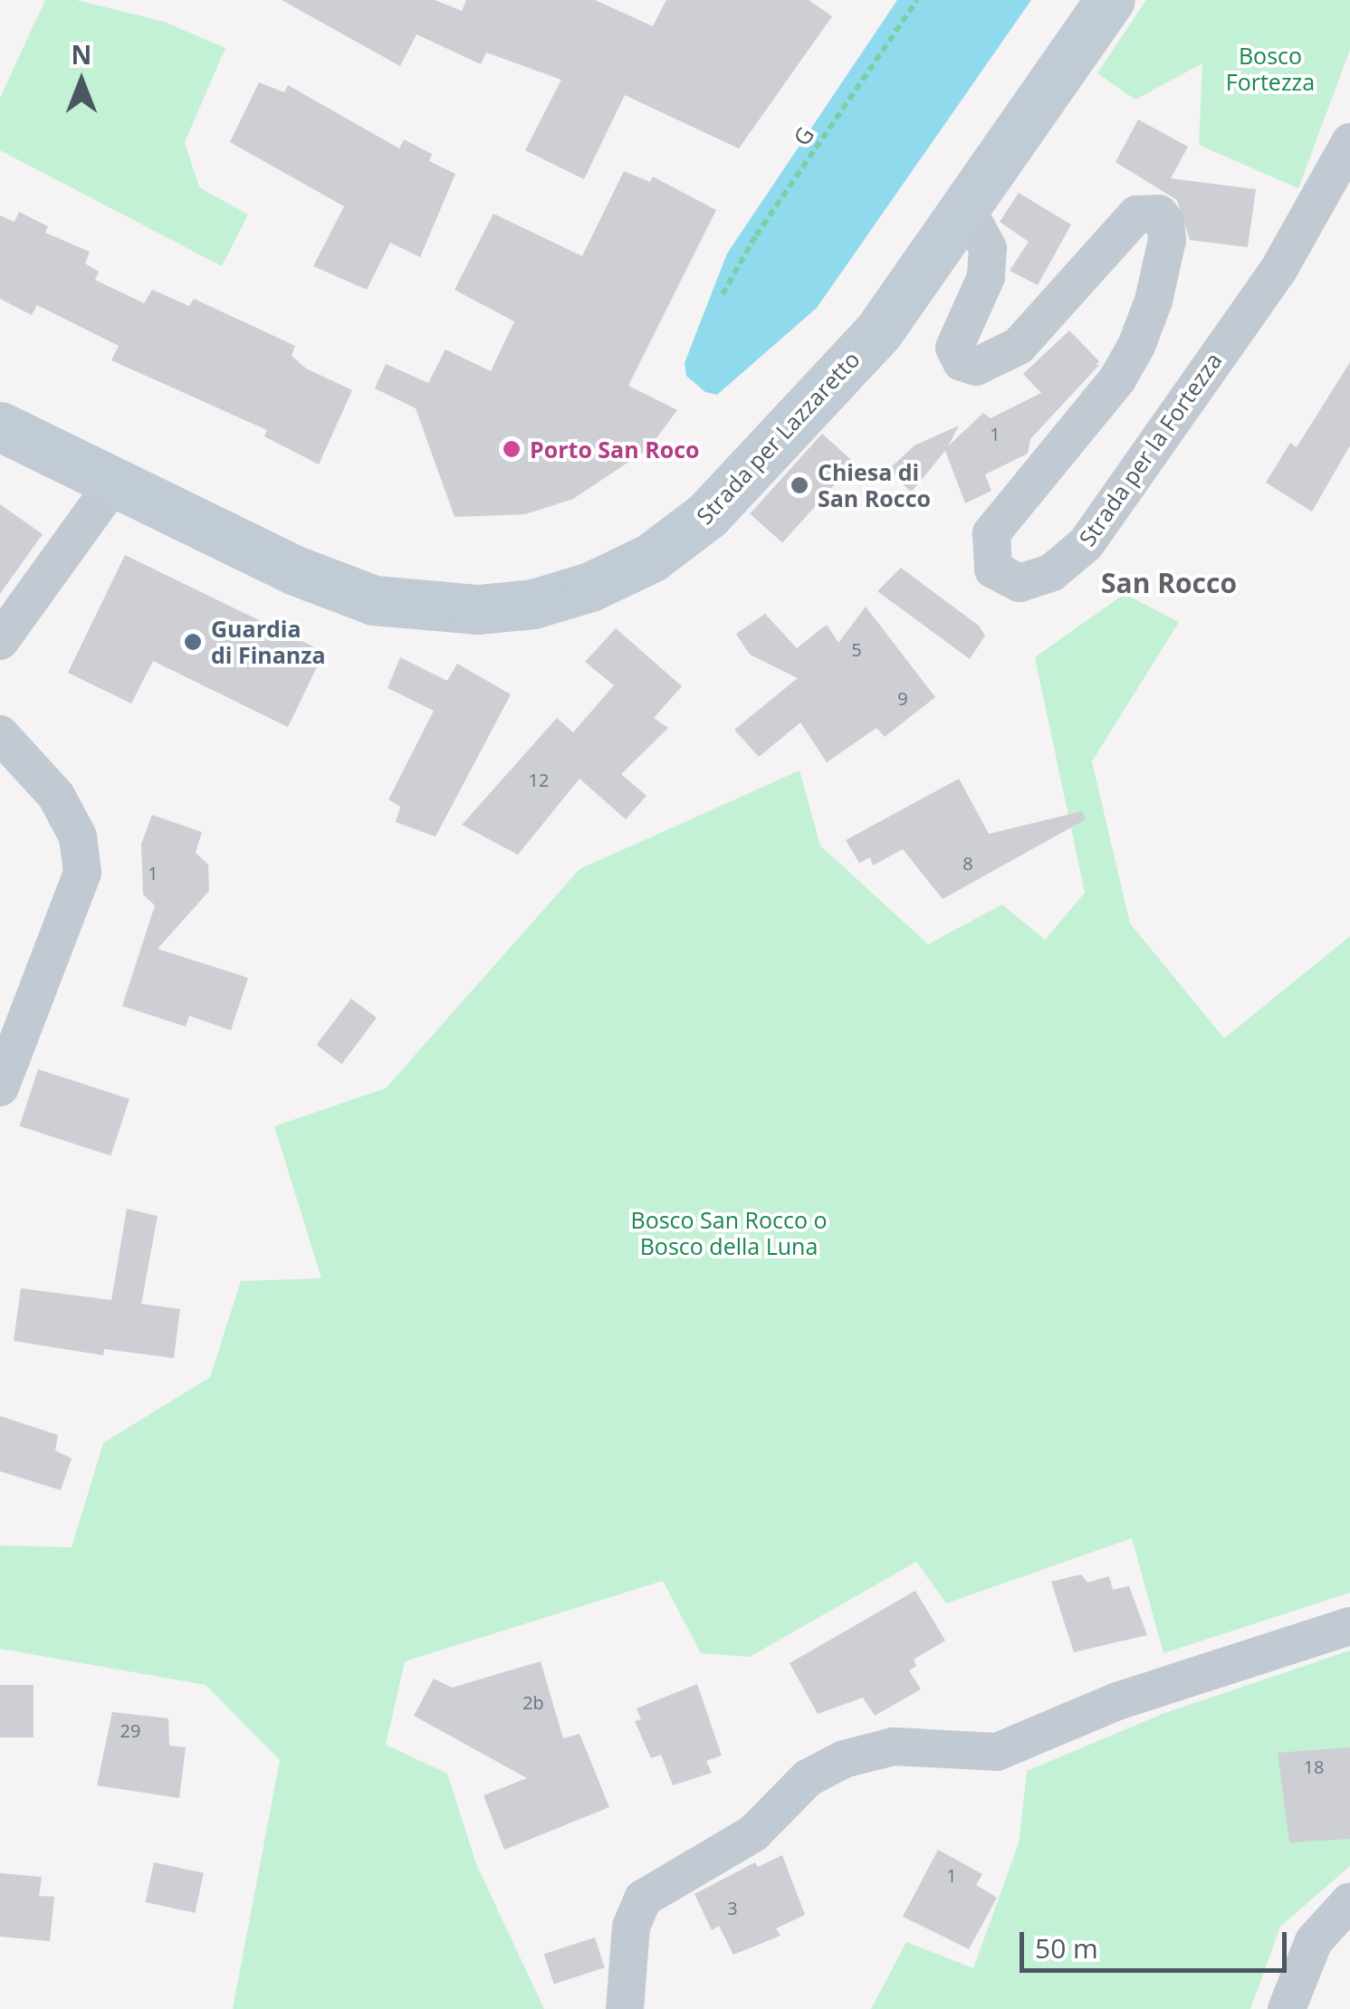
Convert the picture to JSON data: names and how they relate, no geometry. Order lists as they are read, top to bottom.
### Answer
{
  "streets": {
    "main road": ["Strada per Lazzaretto"],
    "street": ["Strada per la Fortezza"],
    "path": ["G"]
  },
  "crossings": [
    ["Strada per Lazzaretto", "Strada per la Fortezza"]
  ],
  "districts": ["San Rocco"],
  "parks": ["Bosco Fortezza", "Bosco San Rocco o Bosco della Luna"],
  "places": ["Porto San Roco", "Chiesa di San Rocco", "Guardia di Finanza"],
  "house_numbers": [
    "1",
    "5",
    "9",
    "12",
    "8",
    "1",
    "2b",
    "29",
    "18",
    "1",
    "3"
  ],
  "scale_bar": "50 m",
  "north": "top"
}
